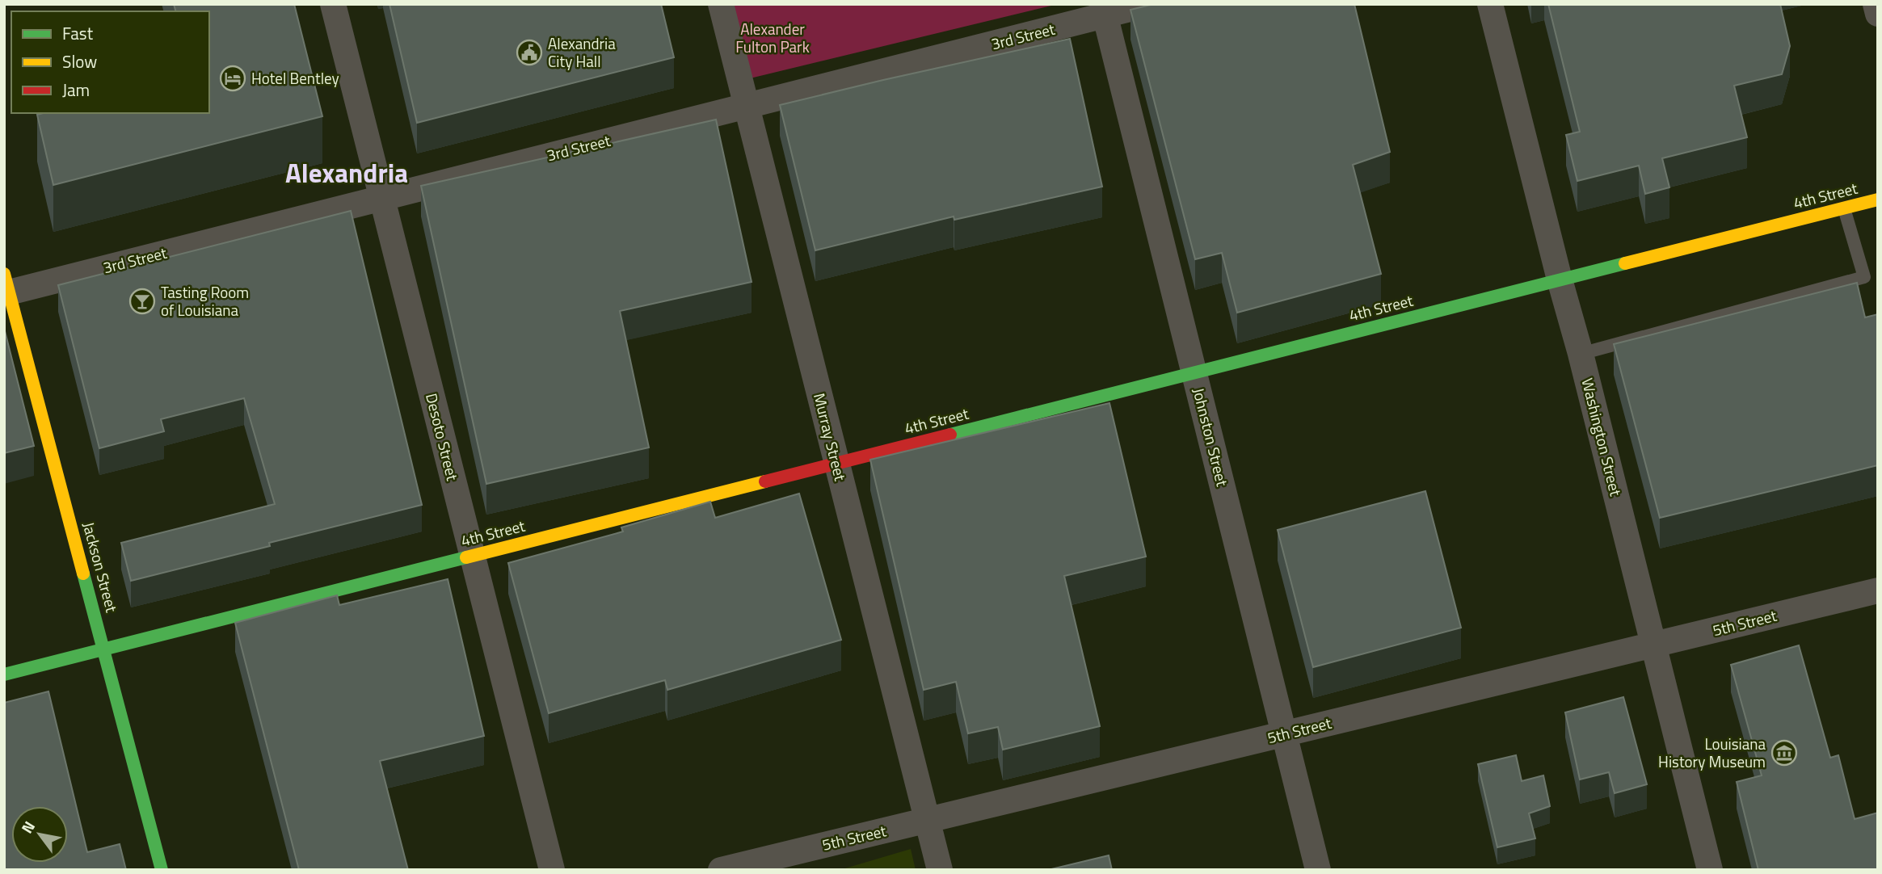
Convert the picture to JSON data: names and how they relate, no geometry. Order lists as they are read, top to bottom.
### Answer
{
  "streets": {
    "main road": ["4th Street", "Jackson Street"],
    "street": [
      "3rd Street",
      "Desoto Street",
      "Murray Street",
      "Johnston Street",
      "Washington Street",
      "5th Street"
    ]
  },
  "crossings": [
    ["3rd Street", "Desoto Street"],
    ["3rd Street", "Murray Street"],
    ["3rd Street", "Johnston Street"],
    ["3rd Street", "Jackson Street"],
    ["4th Street", "Desoto Street"],
    ["4th Street", "Murray Street"],
    ["4th Street", "Johnston Street"],
    ["4th Street", "Washington Street"],
    ["4th Street", "Jackson Street"],
    ["Murray Street", "5th Street"],
    ["Johnston Street", "5th Street"],
    ["Washington Street", "5th Street"]
  ],
  "districts": ["Alexandria"],
  "parks": ["Alexander Fulton Park"],
  "places": {
    "public building": ["Alexandria City Hall"],
    "hotel": ["Hotel Bentley"],
    "bar": ["Tasting Room of Louisiana"],
    "museum": ["Louisiana History Museum"]
  },
  "legend": ["Fast", "Slow", "Jam"],
  "north": "top left"
}
